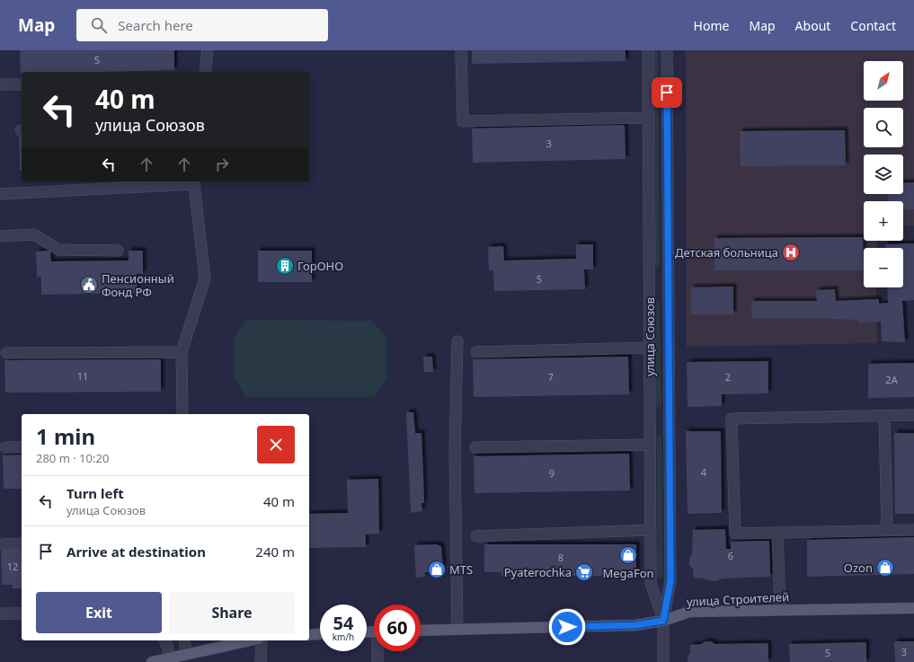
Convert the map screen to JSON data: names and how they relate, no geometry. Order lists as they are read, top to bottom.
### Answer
{
  "streets": {
    "main road": ["улица Строителей"],
    "street": ["улица Союзов"]
  },
  "crossings": [
    ["улица Союзов", "улица Строителей"]
  ],
  "places": {
    "hospital": ["Детская больница"],
    "building": ["ГорОНО"],
    "public building": ["Пенсионный Фонд РФ"],
    "shop": ["MegaFon", "Ozon", "MTS"],
    "supermarket": ["Pyaterochka"]
  },
  "house_numbers": [
    "5",
    "3",
    "5",
    "11",
    "7",
    "2",
    "2А",
    "4",
    "9",
    "6",
    "8",
    "12",
    "3",
    "5"
  ],
  "north": "top right",
  "page": {
    "header": "Map",
    "search": "Search here",
    "nav": [
      "Home",
      "Map",
      "About",
      "Contact"
    ],
    "map_buttons": ["+", "−"],
    "turn": ["40 m", "улица Союзов"],
    "heading": ["1 min", "280 m · 10:20"],
    "list": [
      {
        "name": "Turn left",
        "note": "улица Союзов",
        "value": "40 m"
      },
      {
        "name": "Arrive at destination",
        "value": "240 m"
      }
    ],
    "buttons": ["Exit", "Share"],
    "speed": "54 km/h",
    "limit": "60"
  }
}
